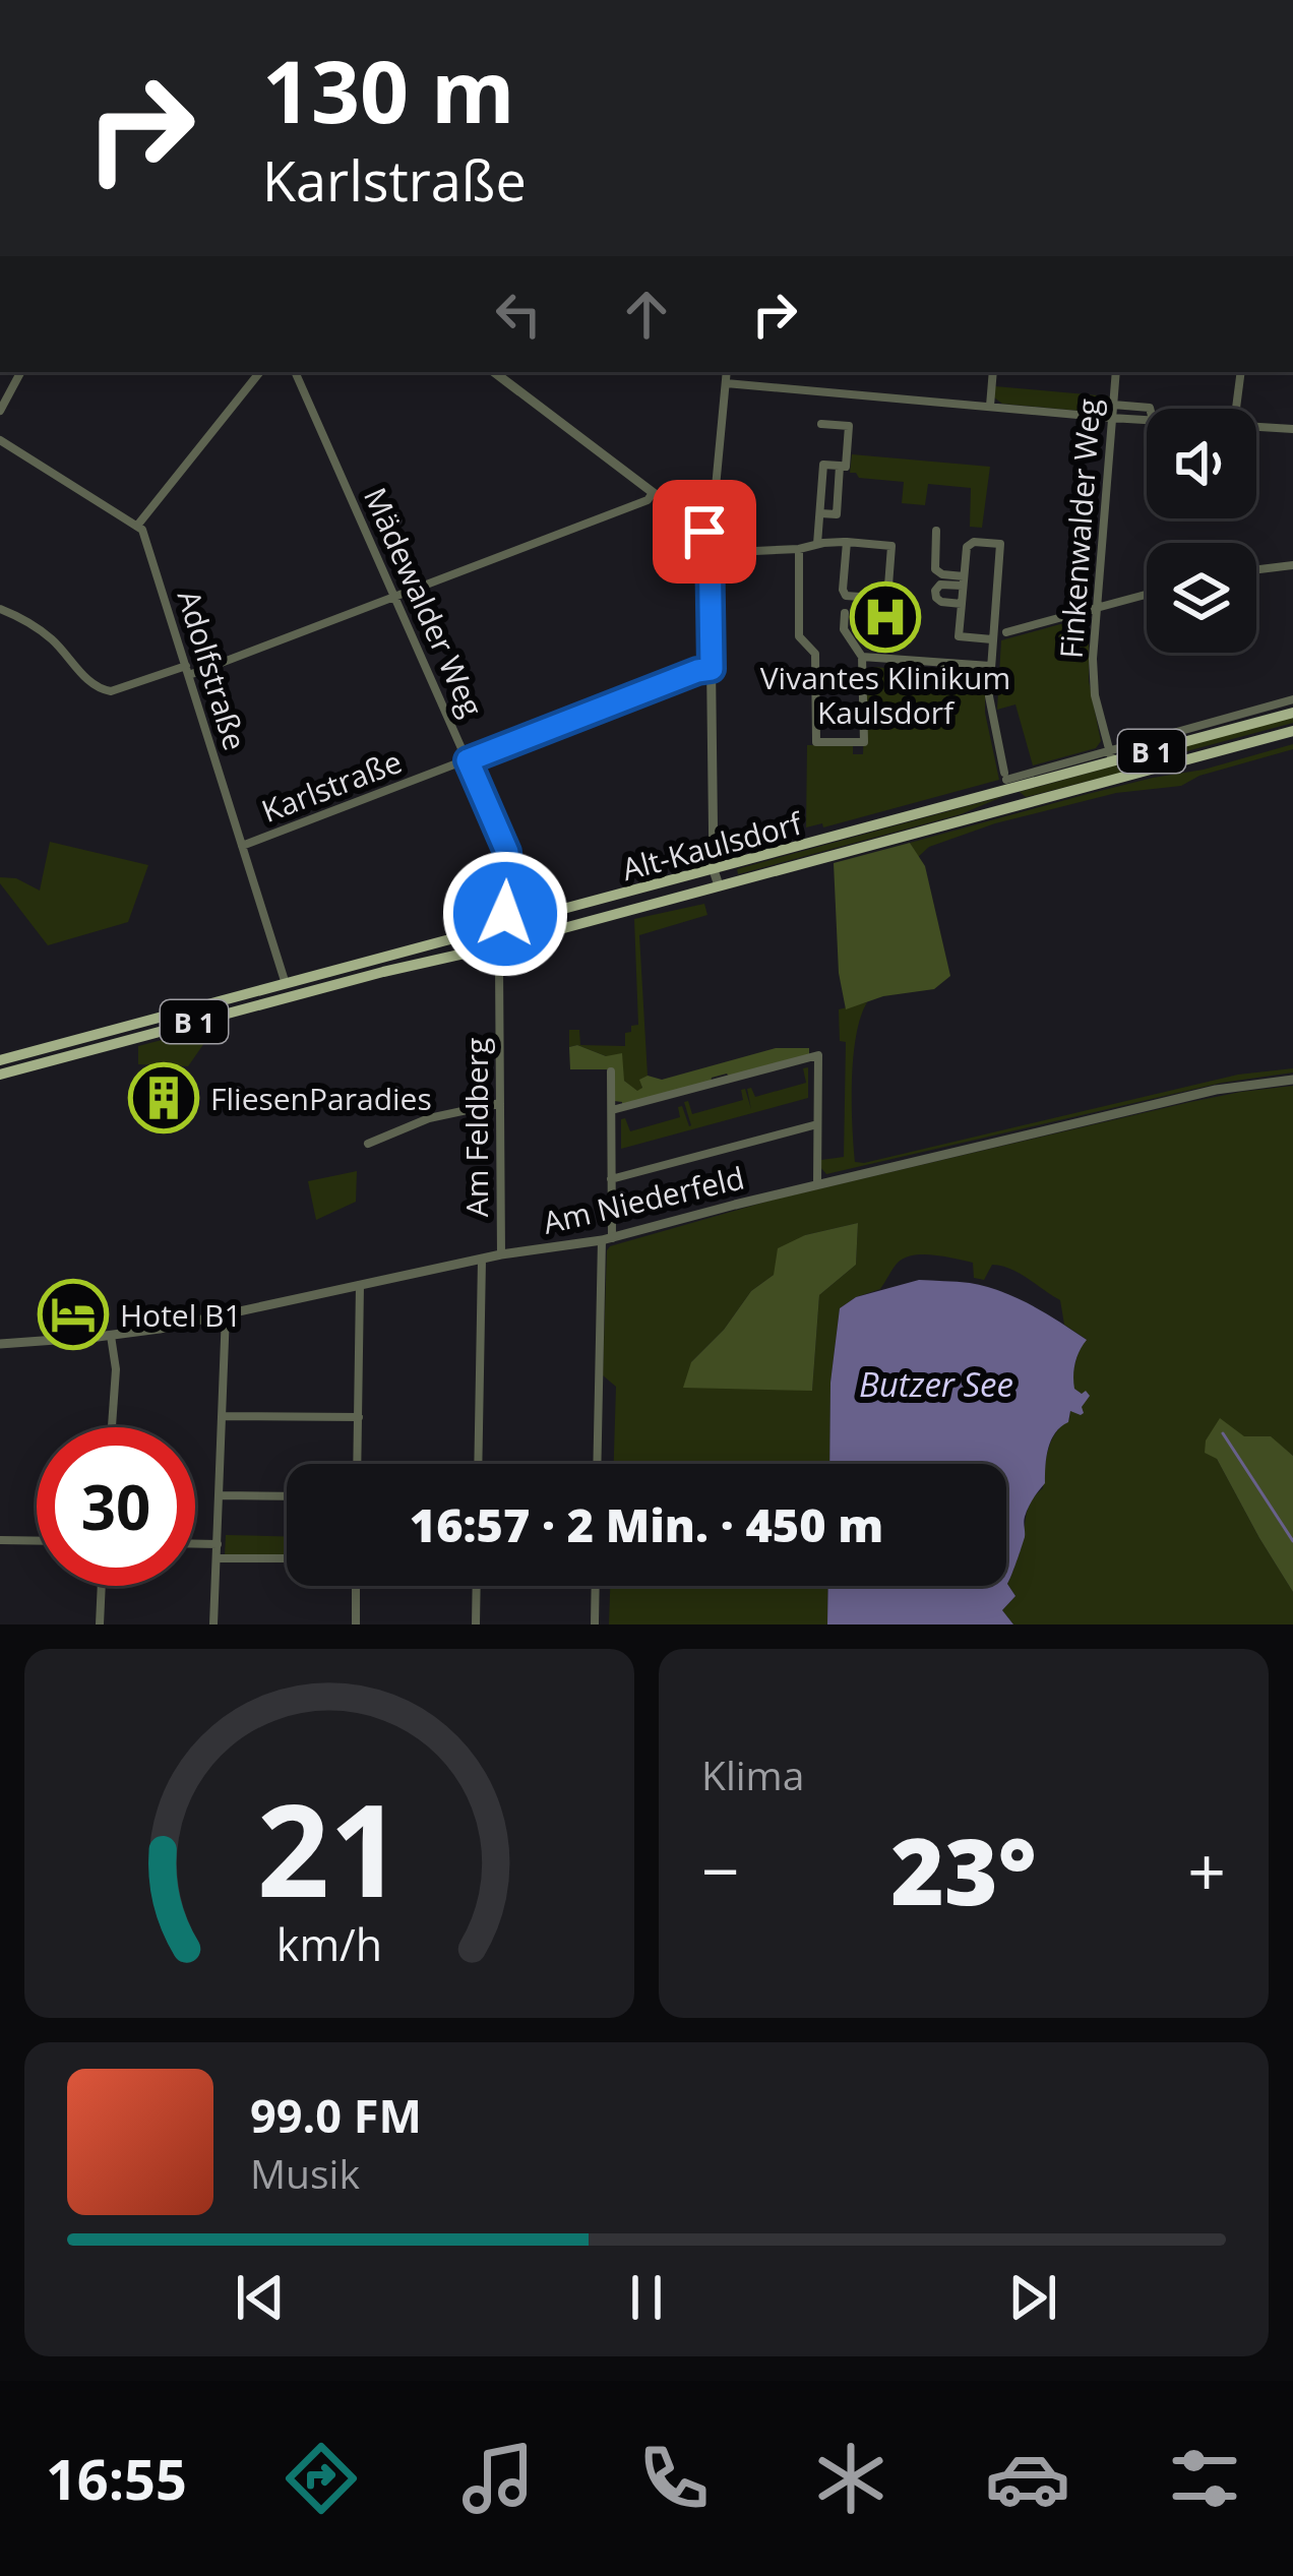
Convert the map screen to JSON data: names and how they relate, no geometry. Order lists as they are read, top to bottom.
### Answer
{
  "streets": {
    "main road": ["B 1", "Alt-Kaulsdorf"],
    "street": [
      "Finkenwalder Weg",
      "Mädewalder Weg",
      "Adolfstraße",
      "Karlstraße",
      "Am Feldberg",
      "Am Niederfeld"
    ]
  },
  "crossings": [
    ["Finkenwalder Weg", "Alt-Kaulsdorf"],
    ["Mädewalder Weg", "Karlstraße"],
    ["Mädewalder Weg", "Alt-Kaulsdorf"],
    ["Mädewalder Weg", "Am Feldberg"],
    ["Adolfstraße", "Karlstraße"],
    ["Adolfstraße", "Alt-Kaulsdorf"],
    ["Alt-Kaulsdorf", "Am Feldberg"],
    ["Am Feldberg", "Am Niederfeld"]
  ],
  "water": ["Butzer See"],
  "places": {
    "hospital": ["Vivantes Klinikum Kaulsdorf"],
    "building": ["FliesenParadies"],
    "hotel": ["Hotel B1"]
  },
  "page": {
    "turn": ["130 m", "Karlstraße"],
    "limit": "30",
    "trip": "16:57 · 2 Min. · 450 m",
    "tile": "Klima",
    "heat": ["−", "23°", "+"],
    "song": ["99.0 FM", "Musik"],
    "tabs": "16:55",
    "gauge": ["21", "km/h"]
  }
}
